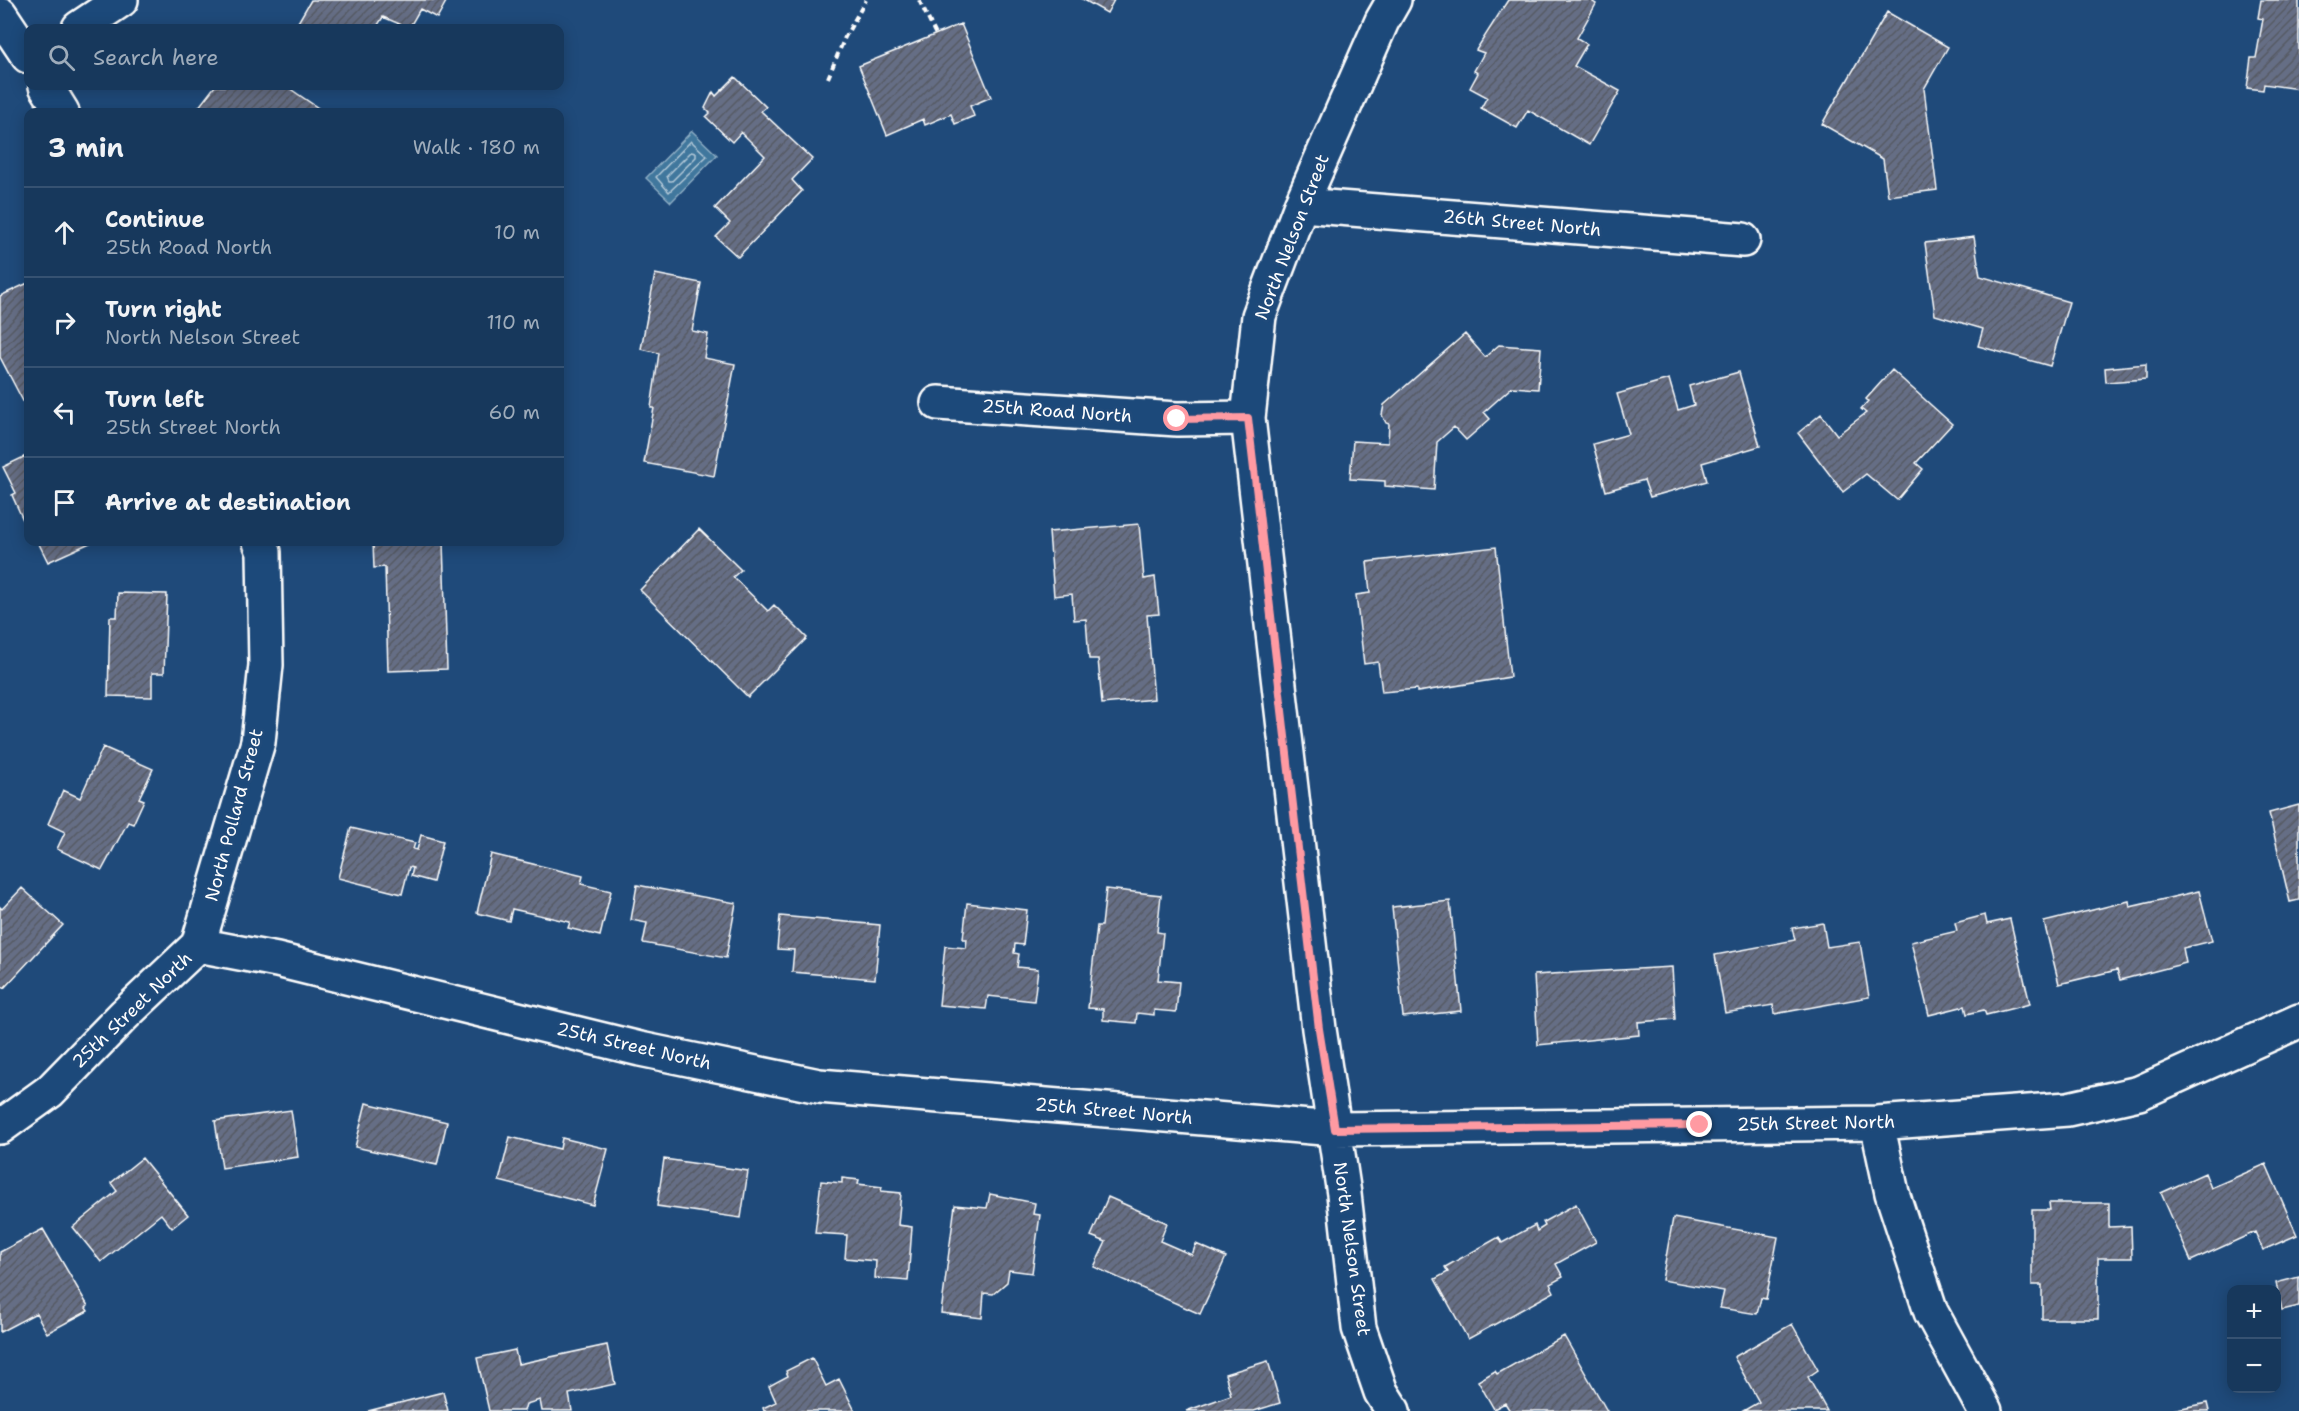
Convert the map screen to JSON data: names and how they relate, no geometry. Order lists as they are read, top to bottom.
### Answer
{
  "streets": {
    "street": [
      "26th Street North",
      "North Nelson Street",
      "25th Road North",
      "North Pollard Street",
      "25th Street North"
    ]
  },
  "crossings": [
    ["26th Street North", "North Nelson Street"],
    ["North Nelson Street", "25th Road North"],
    ["North Nelson Street", "25th Street North"],
    ["North Pollard Street", "25th Street North"]
  ],
  "page": {
    "search": "Search here",
    "heading": ["3 min", "Walk · 180 m"],
    "list": [
      ["Continue", "25th Road North", "10 m"],
      ["Turn right", "North Nelson Street", "110 m"],
      ["Turn left", "25th Street North", "60 m"],
      "Arrive at destination"
    ],
    "map_buttons": ["+", "−"]
  }
}
